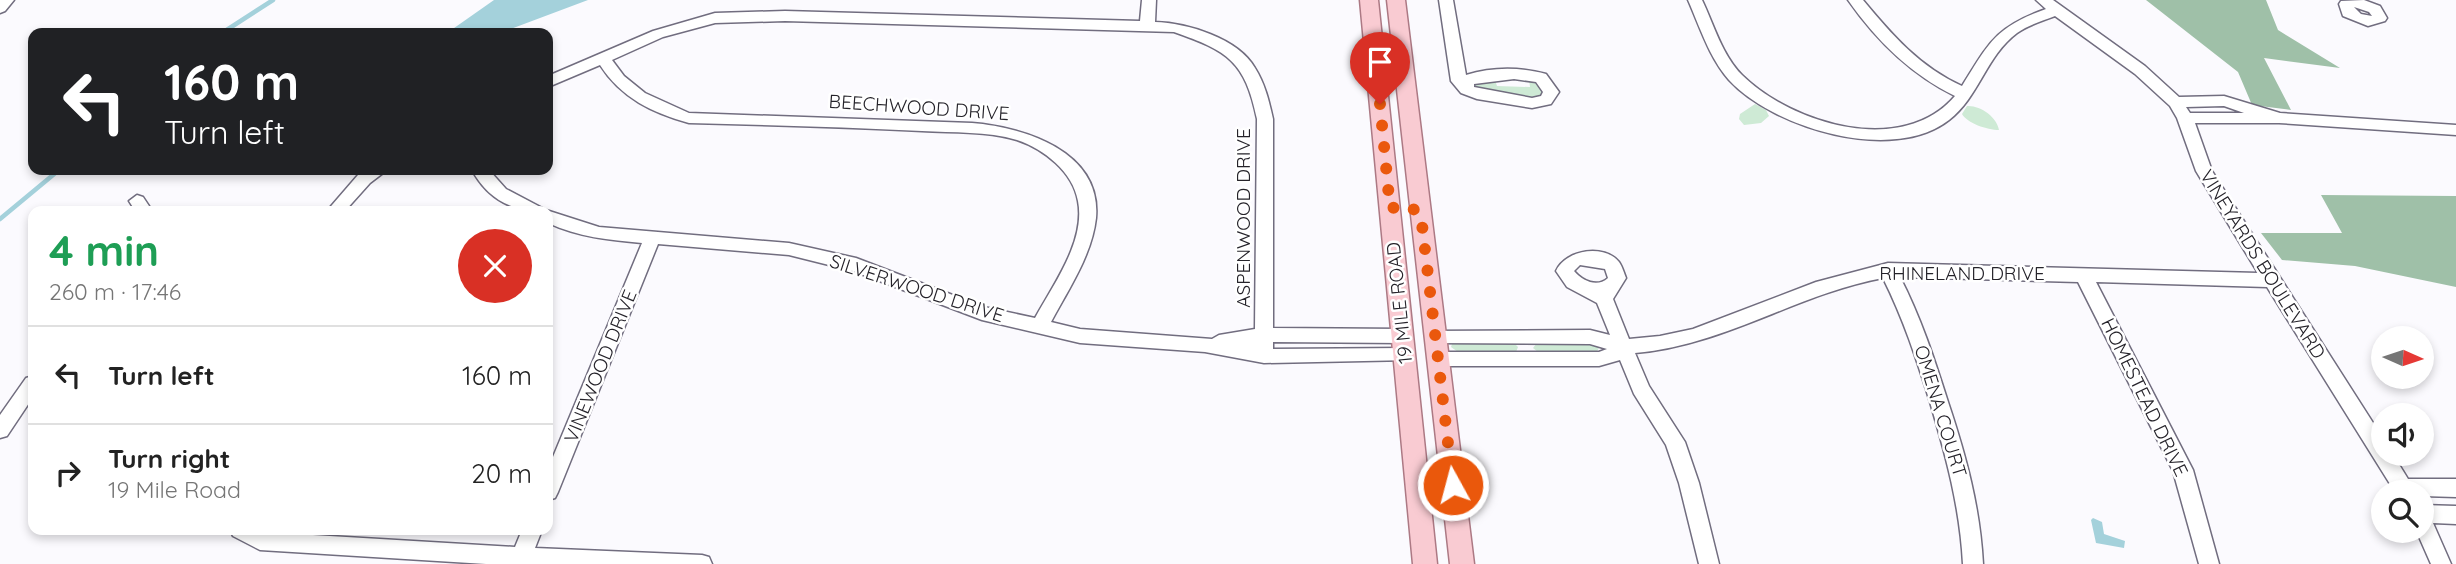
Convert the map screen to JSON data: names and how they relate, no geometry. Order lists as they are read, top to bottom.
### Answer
{
  "streets": {
    "main road": ["19 MILE ROAD"],
    "street": [
      "BEECHWOOD DRIVE",
      "ASPENWOOD DRIVE",
      "VINEYARDS BOULEVARD",
      "RHINELAND DRIVE",
      "SILVERWOOD DRIVE",
      "VINEWOOD DRIVE",
      "HOMESTEAD DRIVE",
      "OMENA COURT"
    ]
  },
  "crossings": [
    ["BEECHWOOD DRIVE", "ASPENWOOD DRIVE"],
    ["BEECHWOOD DRIVE", "SILVERWOOD DRIVE"],
    ["ASPENWOOD DRIVE", "SILVERWOOD DRIVE"],
    ["VINEYARDS BOULEVARD", "RHINELAND DRIVE"],
    ["RHINELAND DRIVE", "19 MILE ROAD"],
    ["RHINELAND DRIVE", "HOMESTEAD DRIVE"],
    ["RHINELAND DRIVE", "OMENA COURT"],
    ["SILVERWOOD DRIVE", "19 MILE ROAD"],
    ["SILVERWOOD DRIVE", "VINEWOOD DRIVE"]
  ],
  "north": "right",
  "page": {
    "turn": ["160 m", "Turn left"],
    "heading": ["4 min", "260 m · 17:46"],
    "list": [
      {
        "name": "Turn left",
        "value": "160 m"
      },
      {
        "name": "Turn right",
        "note": "19 Mile Road",
        "value": "20 m"
      }
    ]
  }
}
